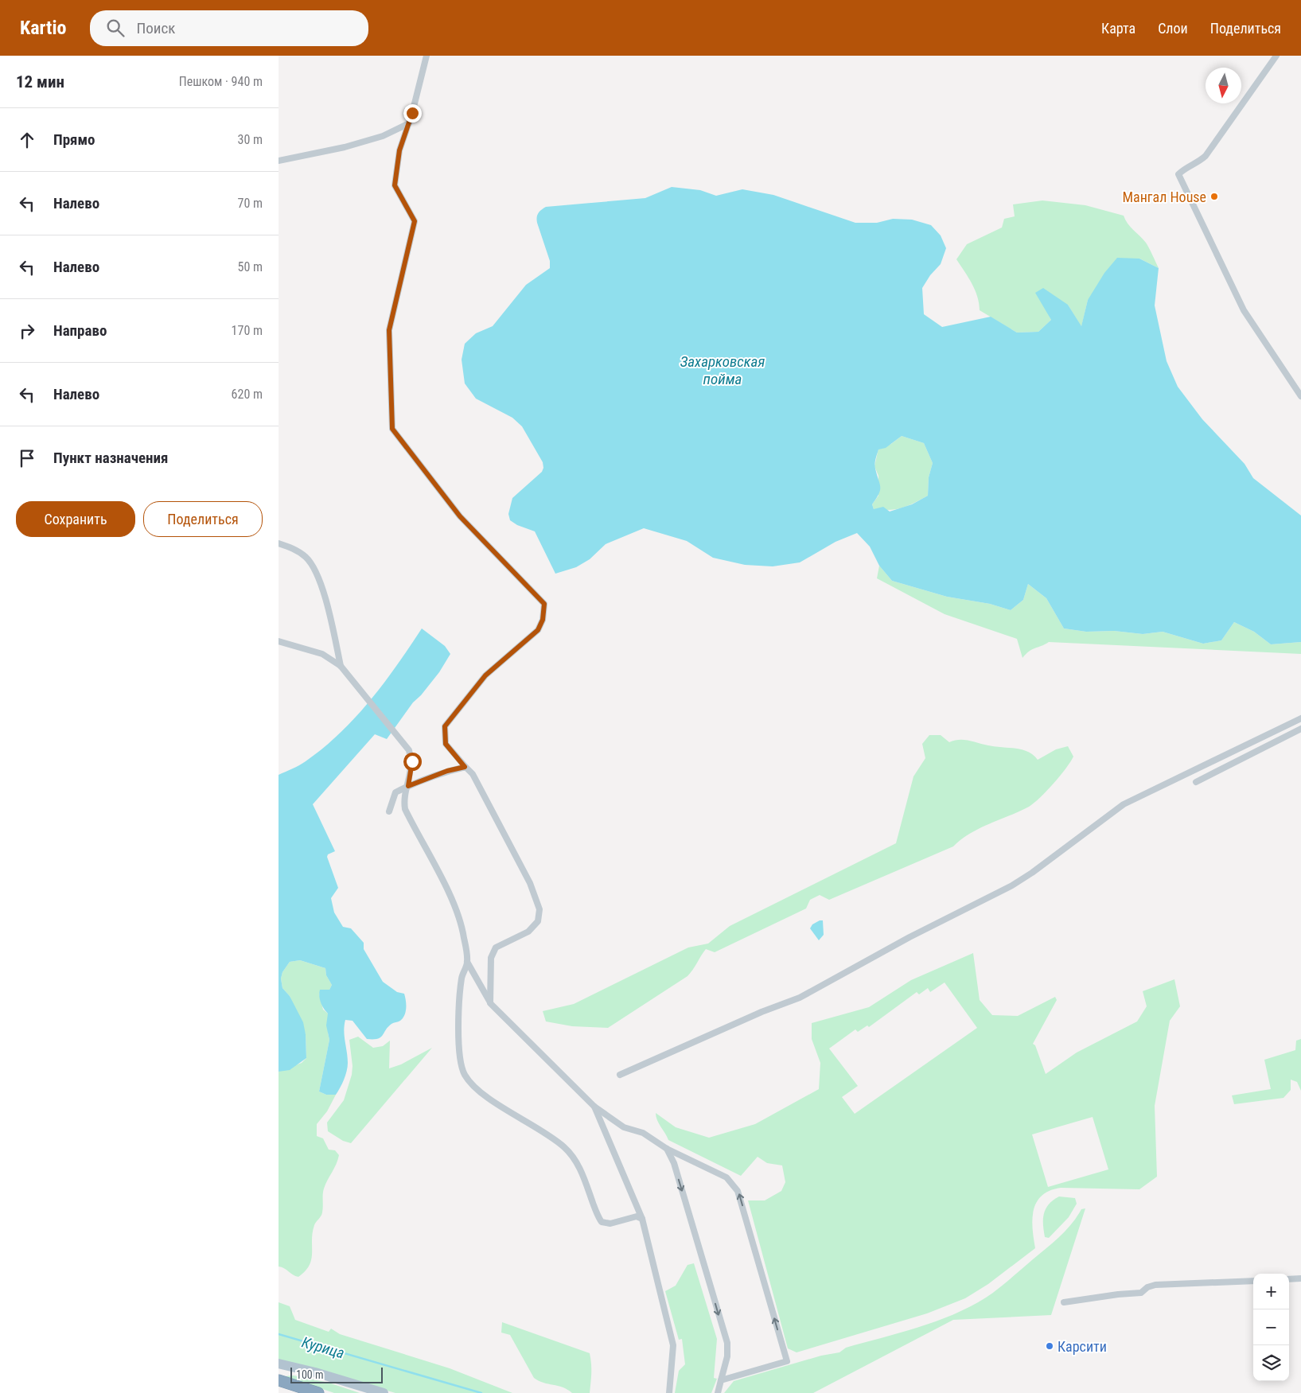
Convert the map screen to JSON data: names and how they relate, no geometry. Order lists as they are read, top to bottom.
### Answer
{
  "water": ["Захарковская пойма", "Курица"],
  "places": ["Мангал House", "Карсити"],
  "scale_bar": "100 m",
  "north": "bottom",
  "page": {
    "header": "Kartio",
    "search": "Поиск",
    "nav": ["Карта", "Слои", "Поделиться"],
    "heading": ["12 мин", "Пешком · 940 m"],
    "list": [
      ["Прямо", "30 m"],
      ["Налево", "70 m"],
      ["Налево", "50 m"],
      ["Направо", "170 m"],
      ["Налево", "620 m"],
      "Пункт назначения"
    ],
    "buttons": ["Сохранить", "Поделиться"],
    "map_buttons": ["+", "−"],
    "scale": "100 m"
  }
}
